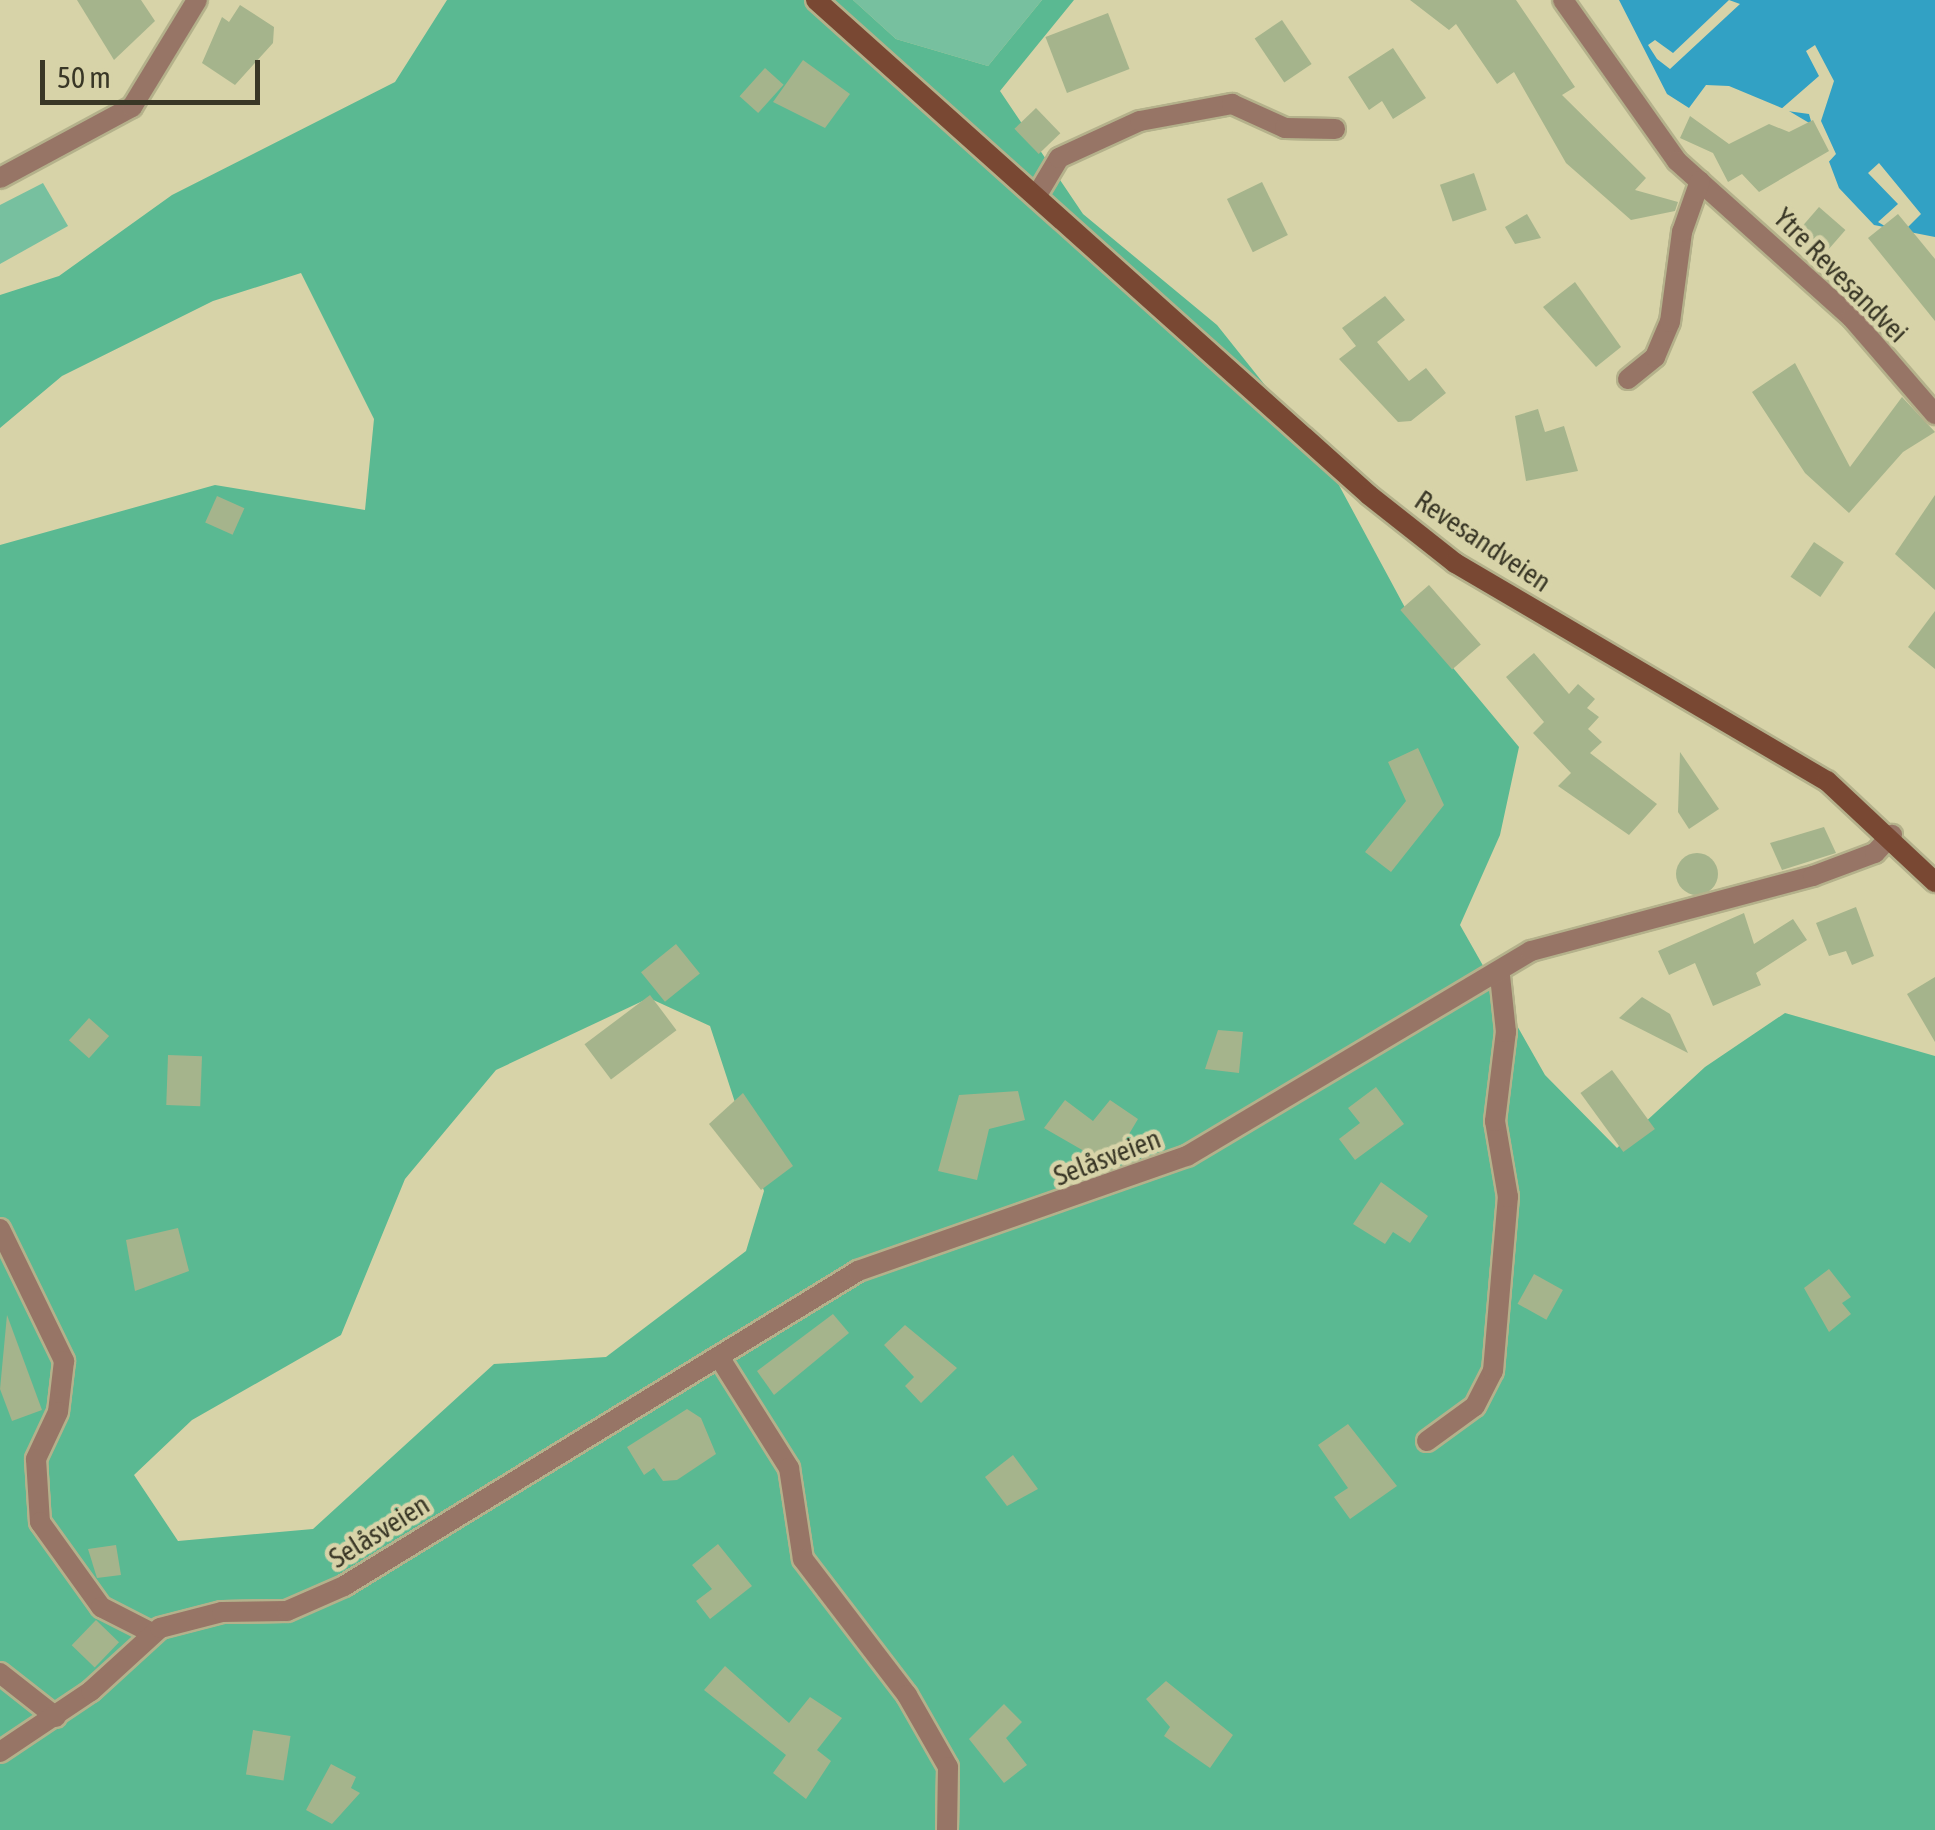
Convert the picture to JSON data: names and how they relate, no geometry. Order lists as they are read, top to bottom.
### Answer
{
  "streets": {
    "main road": ["Revesandveien"],
    "street": ["Ytre Revesandvei", "Selåsveien"]
  },
  "crossings": [
    ["Revesandveien", "Selåsveien"]
  ],
  "scale_bar": "50 m"
}
